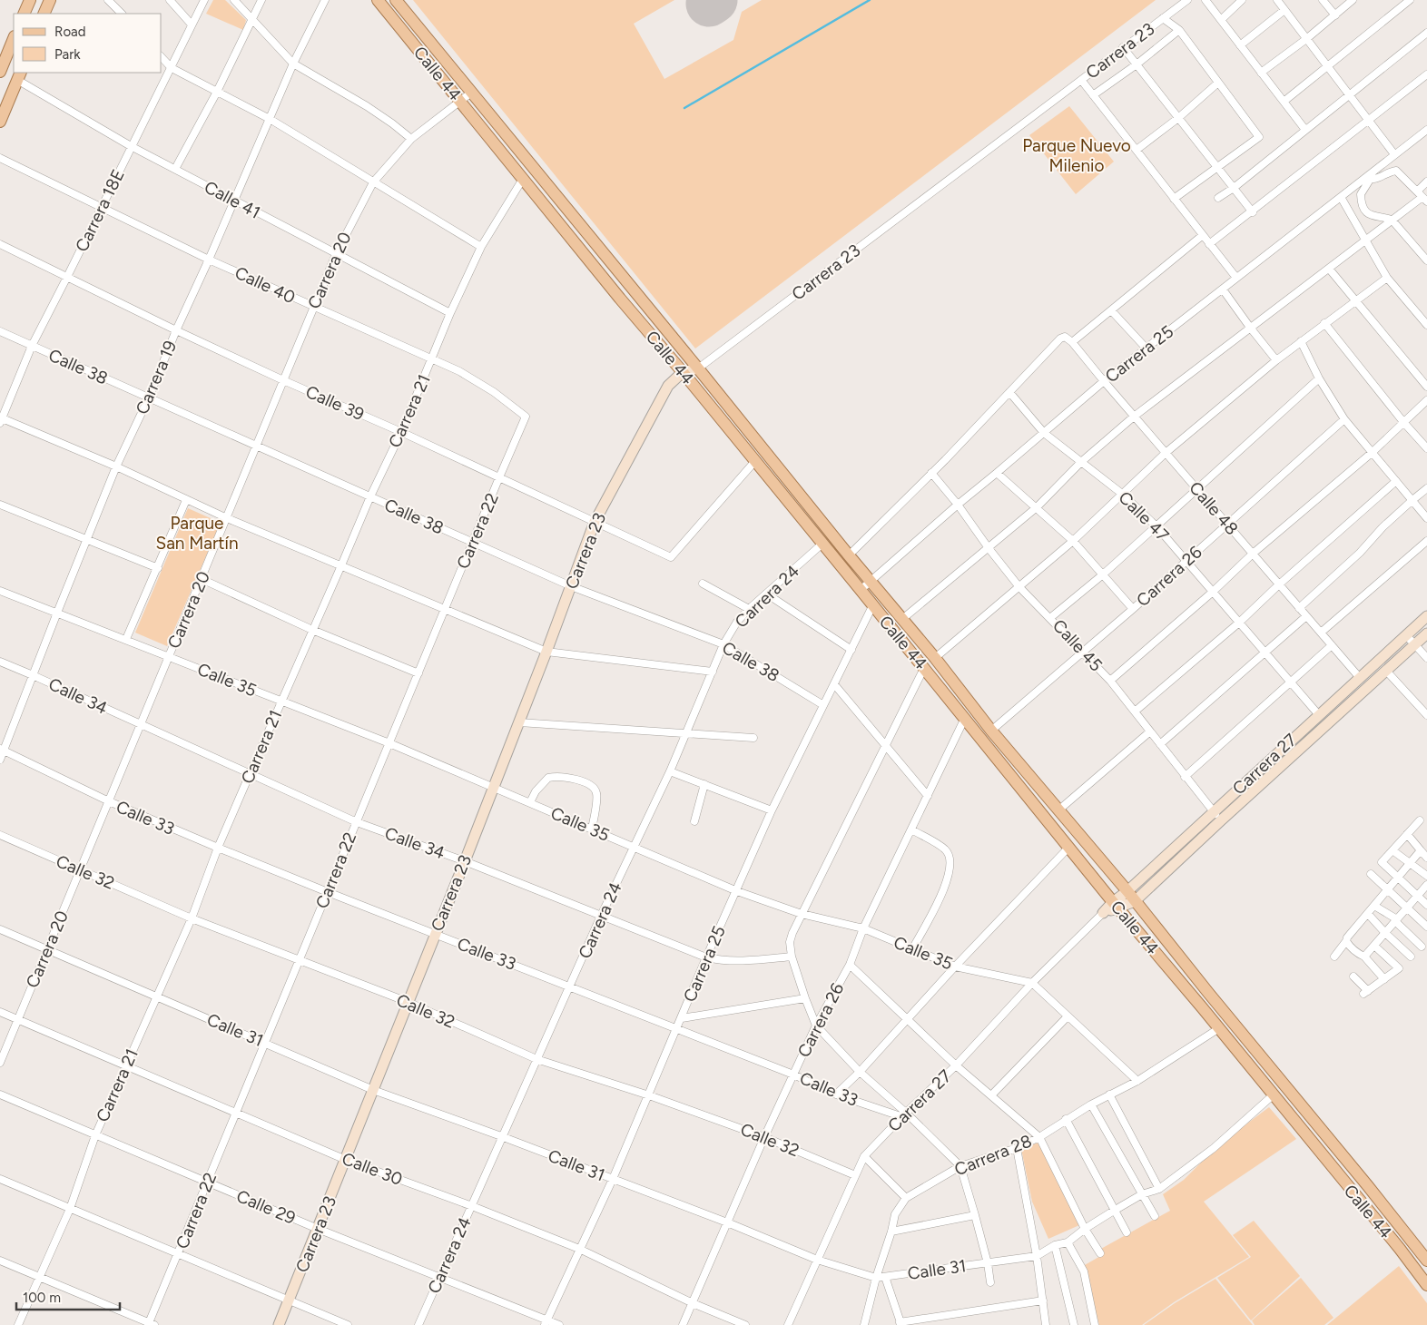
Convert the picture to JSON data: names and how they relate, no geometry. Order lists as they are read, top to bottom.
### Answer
{
  "streets": {
    "main road": ["Calle 44"],
    "street": [
      "Carrera 23",
      "Calle 41",
      "Carrera 18E",
      "Carrera 20",
      "Calle 40",
      "Carrera 25",
      "Calle 38",
      "Carrera 19",
      "Calle 39",
      "Carrera 21",
      "Calle 48",
      "Calle 47",
      "Carrera 22",
      "Carrera 26",
      "Carrera 24",
      "Calle 45",
      "Calle 35",
      "Calle 34",
      "Carrera 27",
      "Calle 33",
      "Calle 32",
      "Calle 31",
      "Carrera 28",
      "Calle 30",
      "Calle 29"
    ]
  },
  "crossings": [
    ["Carrera 23", "Calle 44"],
    ["Carrera 23", "Calle 38"],
    ["Carrera 23", "Calle 39"],
    ["Carrera 23", "Calle 35"],
    ["Carrera 23", "Calle 34"],
    ["Carrera 23", "Calle 33"],
    ["Carrera 23", "Calle 32"],
    ["Carrera 23", "Calle 31"],
    ["Carrera 23", "Calle 30"],
    ["Carrera 23", "Calle 29"],
    ["Calle 44", "Carrera 20"],
    ["Calle 44", "Carrera 25"],
    ["Calle 44", "Calle 39"],
    ["Calle 44", "Carrera 21"],
    ["Calle 44", "Carrera 26"],
    ["Calle 44", "Carrera 24"],
    ["Calle 44", "Carrera 27"],
    ["Calle 44", "Calle 31"],
    ["Calle 44", "Carrera 28"],
    ["Calle 41", "Carrera 18E"],
    ["Calle 41", "Carrera 20"],
    ["Calle 41", "Carrera 19"],
    ["Calle 41", "Carrera 21"],
    ["Carrera 18E", "Calle 40"],
    ["Carrera 18E", "Calle 38"],
    ["Carrera 18E", "Calle 39"],
    ["Carrera 20", "Calle 40"],
    ["Carrera 20", "Calle 38"],
    ["Carrera 20", "Calle 39"],
    ["Carrera 20", "Calle 35"],
    ["Carrera 20", "Calle 34"],
    ["Carrera 20", "Calle 33"],
    ["Carrera 20", "Calle 32"],
    ["Carrera 20", "Calle 31"],
    ["Carrera 20", "Calle 30"],
    ["Calle 40", "Carrera 19"],
    ["Calle 40", "Carrera 21"],
    ["Calle 40", "Carrera 22"],
    ["Carrera 25", "Calle 38"],
    ["Carrera 25", "Calle 48"],
    ["Carrera 25", "Calle 47"],
    ["Carrera 25", "Calle 45"],
    ["Carrera 25", "Calle 35"],
    ["Carrera 25", "Calle 34"],
    ["Carrera 25", "Calle 33"],
    ["Carrera 25", "Calle 32"],
    ["Carrera 25", "Calle 31"],
    ["Carrera 25", "Calle 30"],
    ["Carrera 25", "Calle 29"],
    ["Calle 38", "Carrera 19"],
    ["Calle 38", "Carrera 21"],
    ["Calle 38", "Carrera 22"],
    ["Calle 38", "Carrera 24"],
    ["Carrera 19", "Calle 39"],
    ["Carrera 19", "Calle 35"],
    ["Carrera 19", "Calle 34"],
    ["Carrera 19", "Calle 33"],
    ["Calle 39", "Carrera 21"],
    ["Calle 39", "Carrera 22"],
    ["Carrera 21", "Calle 35"],
    ["Carrera 21", "Calle 34"],
    ["Carrera 21", "Calle 33"],
    ["Carrera 21", "Calle 32"],
    ["Carrera 21", "Calle 31"],
    ["Carrera 21", "Calle 30"],
    ["Carrera 21", "Calle 29"],
    ["Calle 48", "Carrera 26"],
    ["Calle 48", "Carrera 27"],
    ["Calle 47", "Carrera 26"],
    ["Calle 47", "Carrera 27"],
    ["Carrera 22", "Calle 35"],
    ["Carrera 22", "Calle 34"],
    ["Carrera 22", "Calle 33"],
    ["Carrera 22", "Calle 32"],
    ["Carrera 22", "Calle 31"],
    ["Carrera 22", "Calle 30"],
    ["Carrera 22", "Calle 29"],
    ["Carrera 26", "Calle 45"],
    ["Carrera 26", "Calle 35"],
    ["Carrera 26", "Calle 33"],
    ["Carrera 26", "Calle 32"],
    ["Carrera 26", "Calle 31"],
    ["Carrera 26", "Calle 30"],
    ["Carrera 24", "Calle 35"],
    ["Carrera 24", "Calle 34"],
    ["Carrera 24", "Calle 33"],
    ["Carrera 24", "Calle 32"],
    ["Carrera 24", "Calle 31"],
    ["Carrera 24", "Calle 30"],
    ["Carrera 24", "Calle 29"],
    ["Calle 45", "Carrera 27"],
    ["Calle 35", "Carrera 27"],
    ["Carrera 27", "Calle 33"],
    ["Carrera 27", "Calle 32"],
    ["Carrera 27", "Calle 31"],
    ["Calle 33", "Carrera 28"],
    ["Calle 31", "Carrera 28"]
  ],
  "parks": ["Parque Nuevo Milenio", "Parque San Martín"],
  "legend": ["Road", "Park"],
  "scale_bar": "100 m"
}
